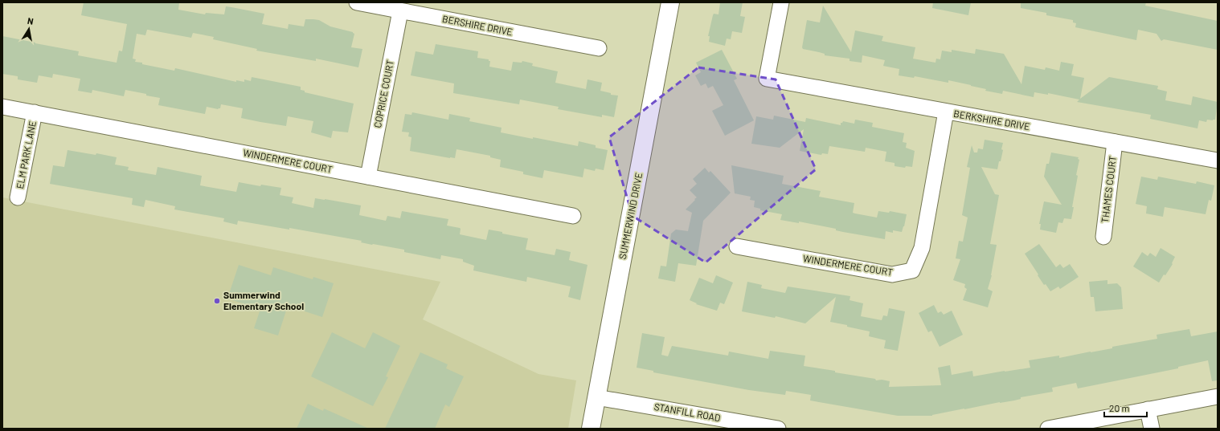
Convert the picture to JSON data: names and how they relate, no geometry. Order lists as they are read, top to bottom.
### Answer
{
  "streets": {
    "street": [
      "BERSHIRE DRIVE",
      "COPRICE COURT",
      "BERKSHIRE DRIVE",
      "ELM PARK LANE",
      "WINDERMERE COURT",
      "THAMES COURT",
      "SUMMERWIND DRIVE",
      "STANFILL ROAD"
    ]
  },
  "crossings": [
    ["BERSHIRE DRIVE", "COPRICE COURT"],
    ["COPRICE COURT", "WINDERMERE COURT"],
    ["BERKSHIRE DRIVE", "WINDERMERE COURT"],
    ["BERKSHIRE DRIVE", "THAMES COURT"],
    ["ELM PARK LANE", "WINDERMERE COURT"],
    ["SUMMERWIND DRIVE", "STANFILL ROAD"]
  ],
  "places": ["Summerwind Elementary School"],
  "scale_bar": "20 m",
  "north": "top"
}
